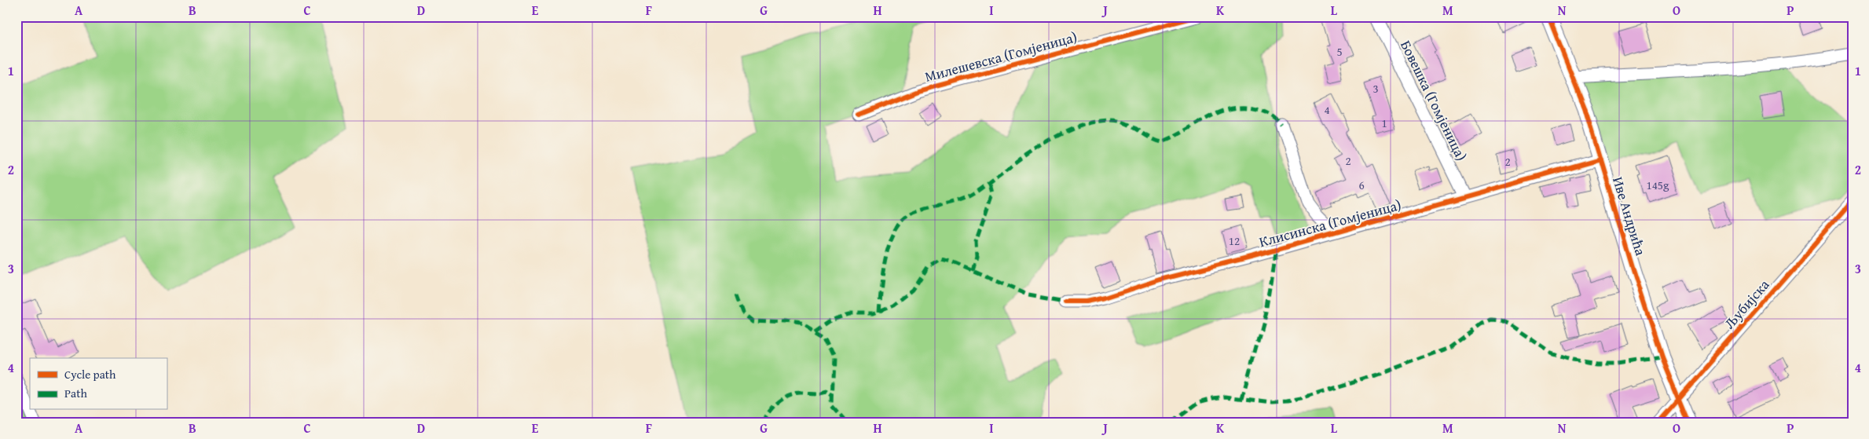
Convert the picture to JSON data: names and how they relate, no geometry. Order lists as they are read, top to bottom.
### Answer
{
  "streets": {
    "street": [
      "Милешевска (Гомјеница)",
      "Бовешка (Гомјеница)",
      "Иве Андрића",
      "Клисинска (Гомјеница)",
      "Љубијска"
    ]
  },
  "crossings": [
    ["Бовешка (Гомјеница)", "Клисинска (Гомјеница)"],
    ["Иве Андрића", "Клисинска (Гомјеница)"],
    ["Иве Андрића", "Љубијска"]
  ],
  "house_numbers": [
    "5",
    "3",
    "4",
    "1",
    "2",
    "2",
    "6",
    "145g",
    "12"
  ],
  "legend": ["Cycle path", "Path"],
  "grid": {
    "columns": [
      "A",
      "B",
      "C",
      "D",
      "E",
      "F",
      "G",
      "H",
      "I",
      "J",
      "K",
      "L",
      "M",
      "N",
      "O",
      "P"
    ],
    "rows": [
      "1",
      "2",
      "3",
      "4"
    ]
  }
}
